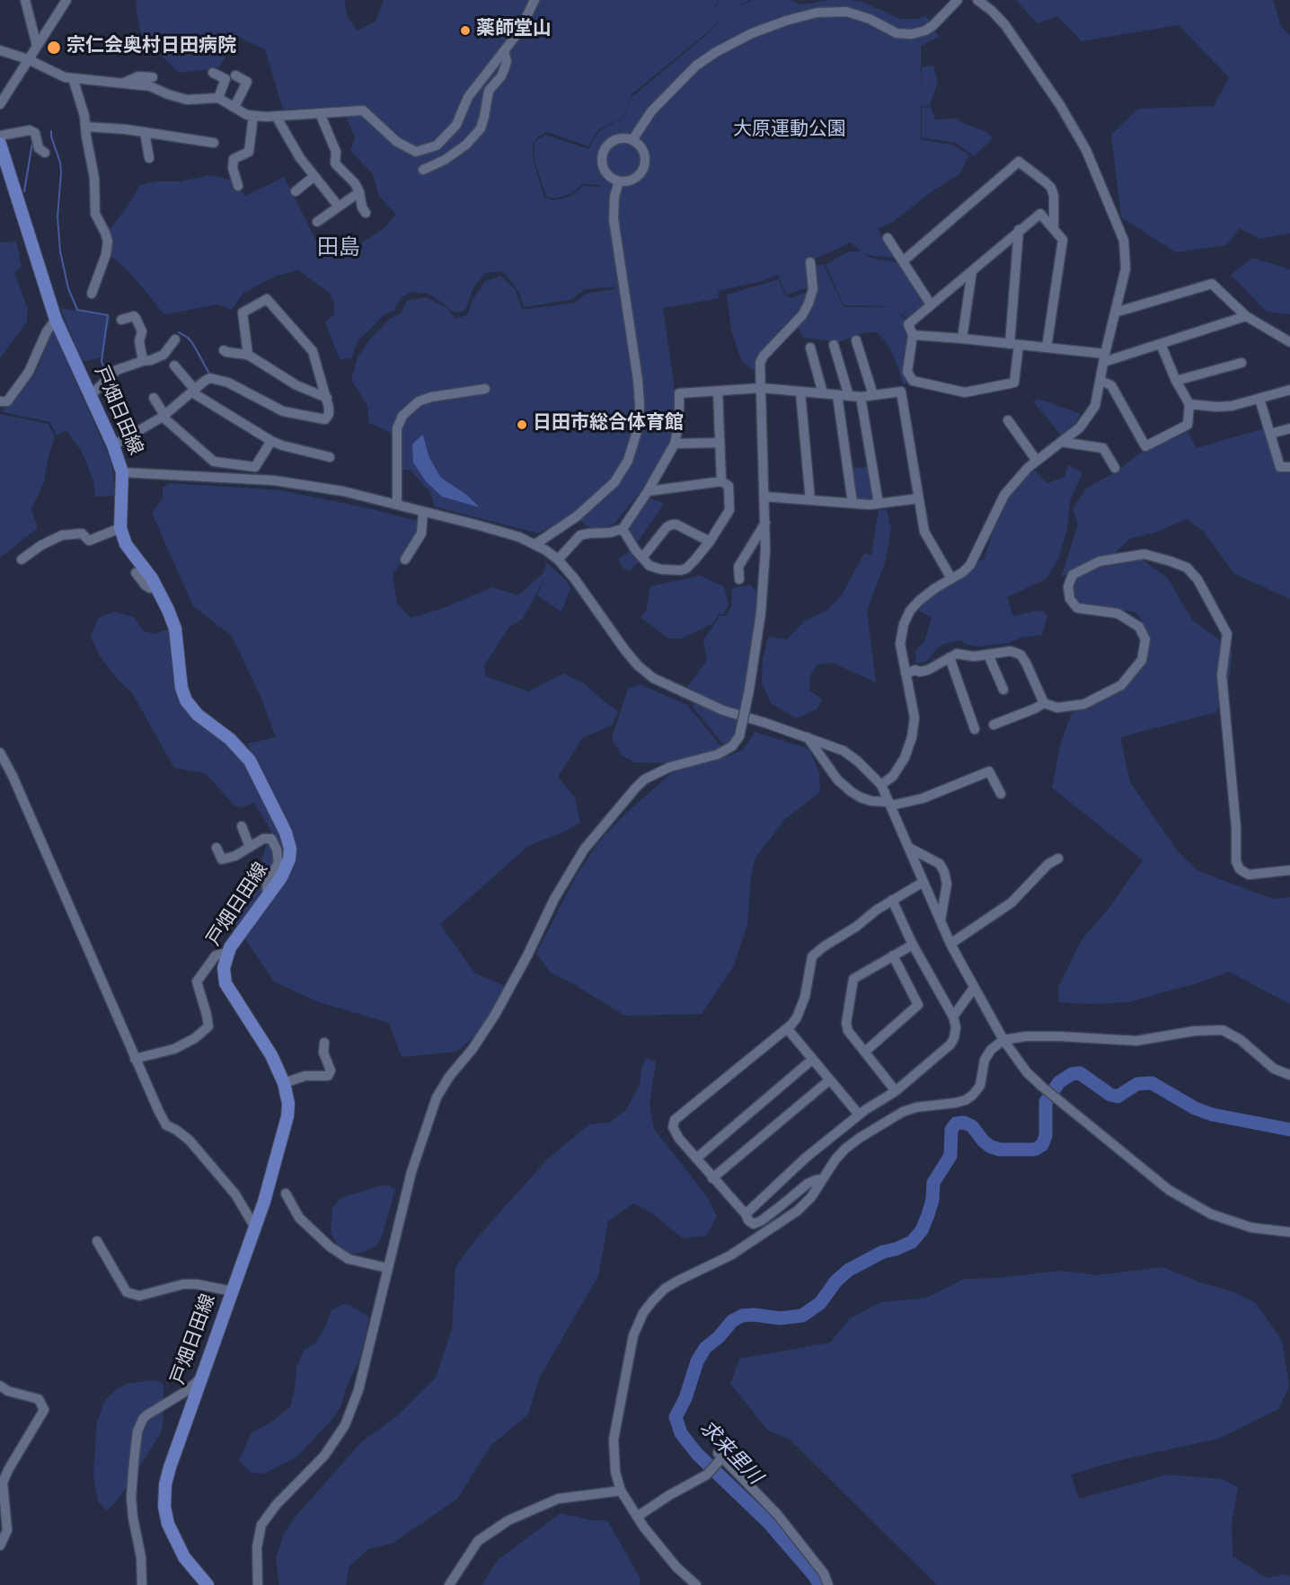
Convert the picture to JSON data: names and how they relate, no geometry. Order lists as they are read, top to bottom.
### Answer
{
  "streets": {
    "main road": ["戸畑日田線"]
  },
  "districts": ["田島"],
  "water": ["求来里川"],
  "parks": ["大原運動公園"],
  "places": ["薬師堂山", "宗仁会奥村日田病院", "日田市総合体育館"]
}
